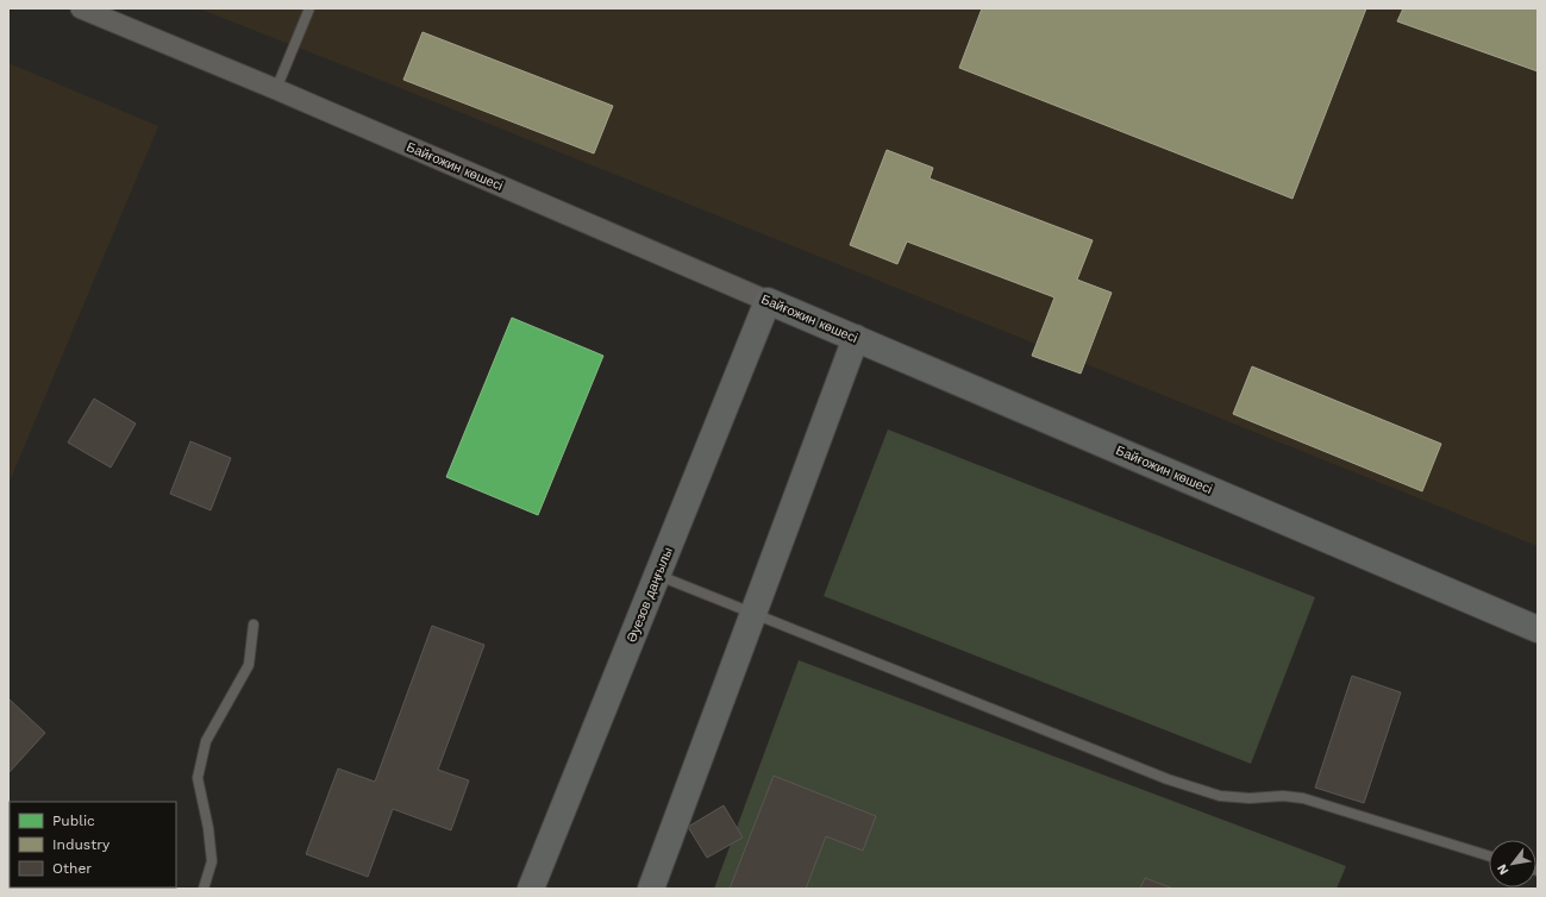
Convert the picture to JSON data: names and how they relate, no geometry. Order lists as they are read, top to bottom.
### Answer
{
  "streets": {
    "main road": ["Байғожин көшесі", "Әуезов даңғылы"]
  },
  "crossings": [
    ["Байғожин көшесі", "Әуезов даңғылы"]
  ],
  "legend": ["Public", "Industry", "Other"],
  "north": "bottom left"
}
